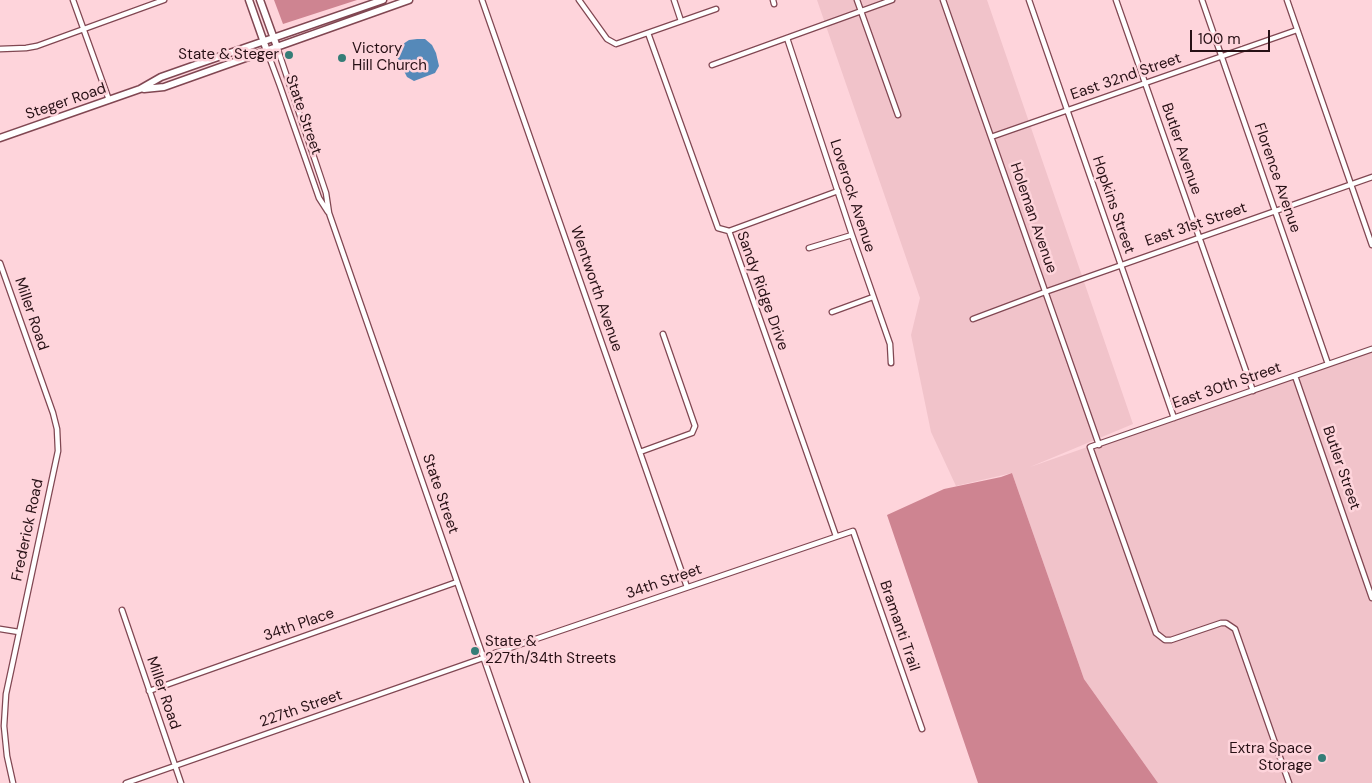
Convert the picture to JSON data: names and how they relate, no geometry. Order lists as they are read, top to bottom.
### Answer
{
  "streets": {
    "street": [
      "East 32nd Street",
      "Steger Road",
      "State Street",
      "Butler Avenue",
      "Florence Avenue",
      "Loverock Avenue",
      "Hopkins Street",
      "Holeman Avenue",
      "East 31st Street",
      "Wentworth Avenue",
      "Sandy Ridge Drive",
      "Miller Road",
      "East 30th Street",
      "Butler Street",
      "Frederick Road",
      "34th Street",
      "34th Place",
      "Bramanti Trail",
      "227th Street"
    ]
  },
  "crossings": [
    ["East 32nd Street", "Butler Avenue"],
    ["East 32nd Street", "Florence Avenue"],
    ["East 32nd Street", "Hopkins Street"],
    ["East 32nd Street", "Holeman Avenue"],
    ["Steger Road", "State Street"],
    ["State Street", "34th Street"],
    ["State Street", "34th Place"],
    ["State Street", "227th Street"],
    ["Butler Avenue", "East 31st Street"],
    ["Butler Avenue", "East 30th Street"],
    ["Florence Avenue", "East 31st Street"],
    ["Florence Avenue", "East 30th Street"],
    ["Hopkins Street", "East 31st Street"],
    ["Hopkins Street", "East 30th Street"],
    ["Holeman Avenue", "East 31st Street"],
    ["Holeman Avenue", "East 30th Street"],
    ["Wentworth Avenue", "34th Street"],
    ["Sandy Ridge Drive", "34th Street"],
    ["Miller Road", "Frederick Road"],
    ["Miller Road", "34th Place"],
    ["Miller Road", "227th Street"],
    ["East 30th Street", "Butler Street"],
    ["34th Street", "Bramanti Trail"],
    ["34th Street", "227th Street"]
  ],
  "places": [
    "State & Steger",
    "Victory Hill Church",
    "State & 227th/34th Streets",
    "Extra Space Storage"
  ],
  "scale_bar": "100 m"
}
